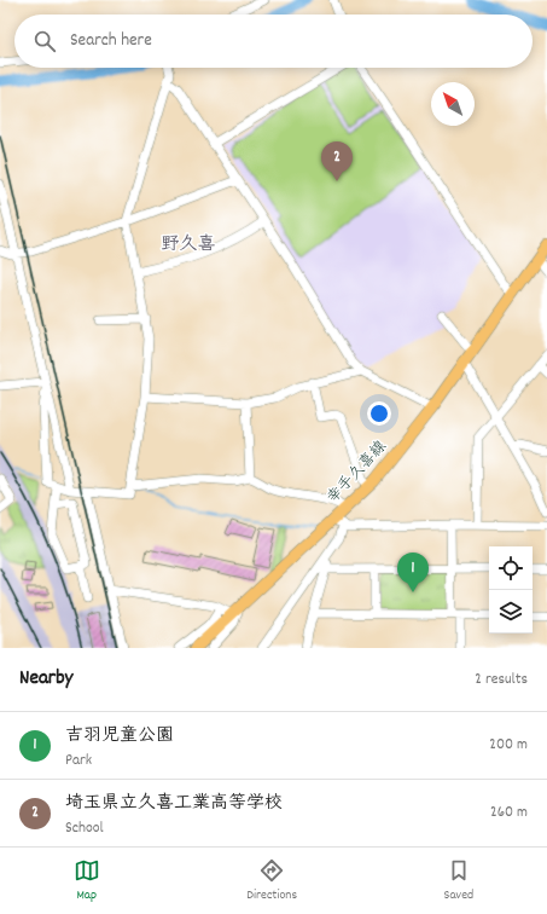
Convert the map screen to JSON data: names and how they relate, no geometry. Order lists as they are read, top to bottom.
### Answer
{
  "streets": {
    "main road": ["幸手久喜線"]
  },
  "districts": ["野久喜"],
  "north": "top left",
  "page": {
    "search": "Search here",
    "pins": ["2", "1"],
    "heading": ["Nearby", "2 results"],
    "list": [
      {
        "mark": "1",
        "name": "吉羽児童公園",
        "note": "Park",
        "value": "200 m"
      },
      {
        "mark": "2",
        "name": "埼玉県立久喜工業高等学校",
        "note": "School",
        "value": "260 m"
      }
    ],
    "nav": ["Map", "Directions", "Saved"]
  }
}
